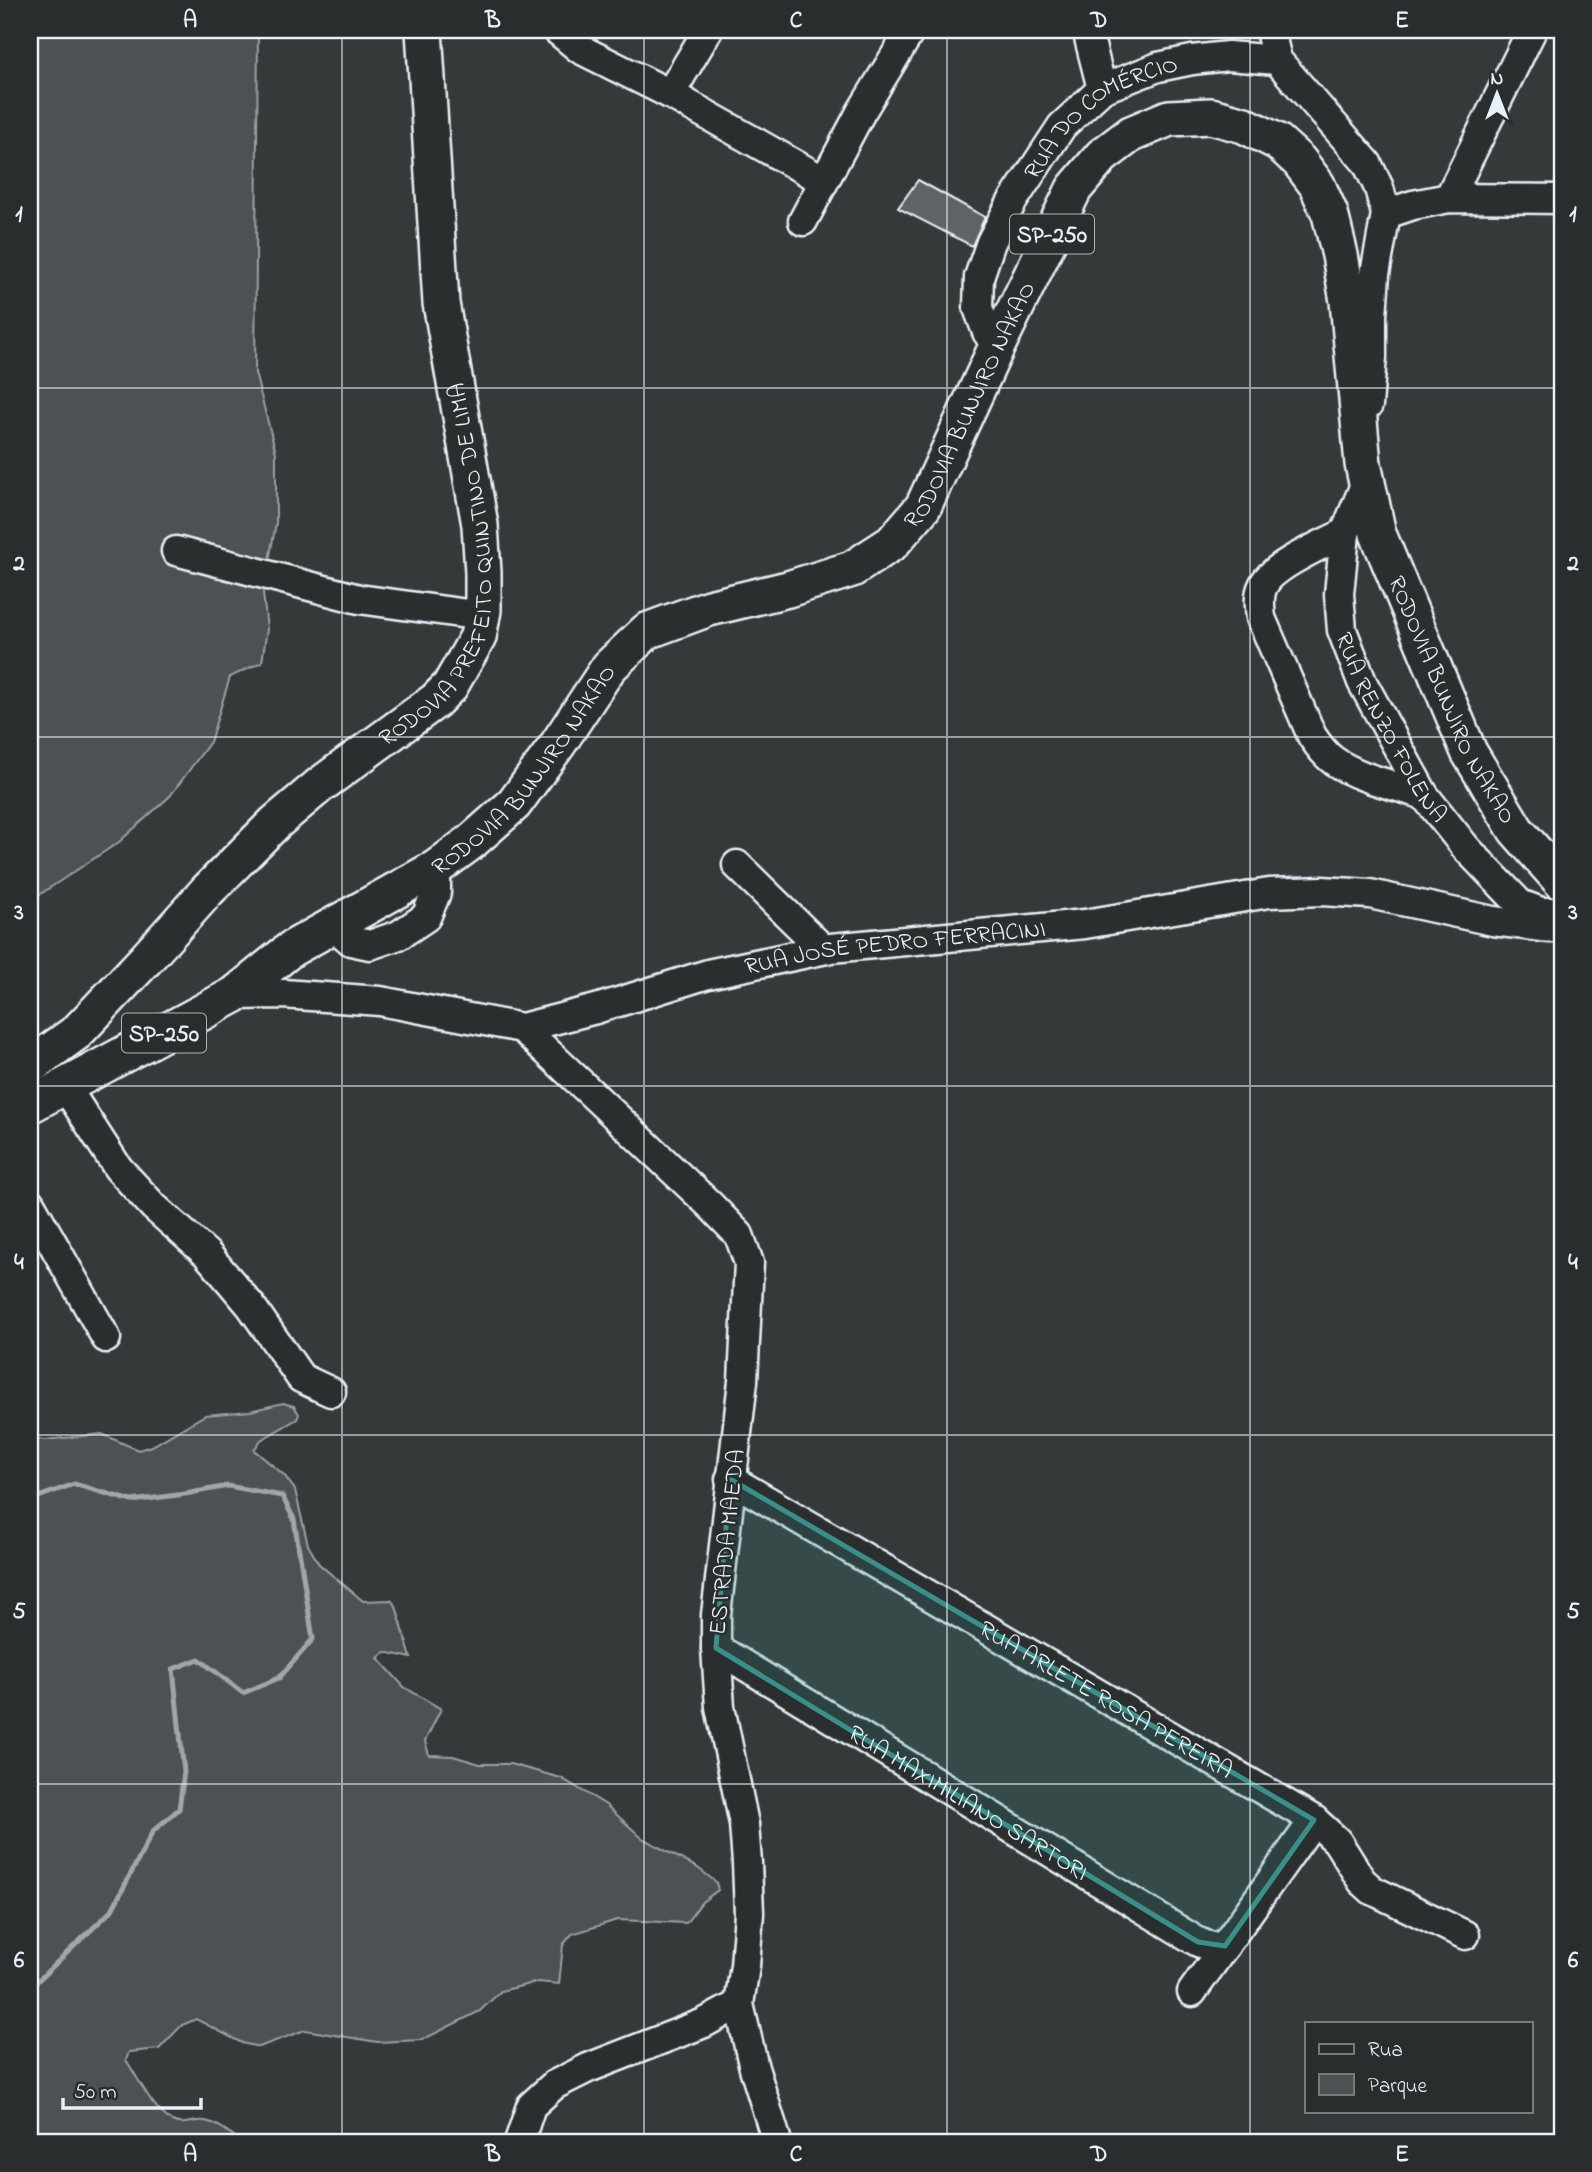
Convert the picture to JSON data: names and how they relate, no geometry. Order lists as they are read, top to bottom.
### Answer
{
  "streets": {
    "main road": ["SP-250", "RODOVIA BUNJIRO NAKAO", "RODOVIA PREFEITO QUINTINO DE LIMA"],
    "street": [
      "RUA DO COMÉRCIO",
      "RUA RENZO FOLENA",
      "RUA JOSÉ PEDRO FERRACINI",
      "ESTRADA MAEDA",
      "RUA ARLETE ROSA PEREIRA",
      "RUA MAXIMILIANO SARTORI"
    ]
  },
  "crossings": [
    ["RUA DO COMÉRCIO", "RODOVIA BUNJIRO NAKAO"],
    ["RODOVIA BUNJIRO NAKAO", "RUA RENZO FOLENA"],
    ["RODOVIA BUNJIRO NAKAO", "RUA JOSÉ PEDRO FERRACINI"],
    ["RUA JOSÉ PEDRO FERRACINI", "ESTRADA MAEDA"],
    ["ESTRADA MAEDA", "RUA ARLETE ROSA PEREIRA"],
    ["ESTRADA MAEDA", "RUA MAXIMILIANO SARTORI"]
  ],
  "legend": ["Rua", "Parque"],
  "scale_bar": "50 m",
  "north": "top",
  "grid": {
    "columns": [
      "A",
      "B",
      "C",
      "D",
      "E"
    ],
    "rows": [
      "1",
      "2",
      "3",
      "4",
      "5",
      "6"
    ]
  }
}
